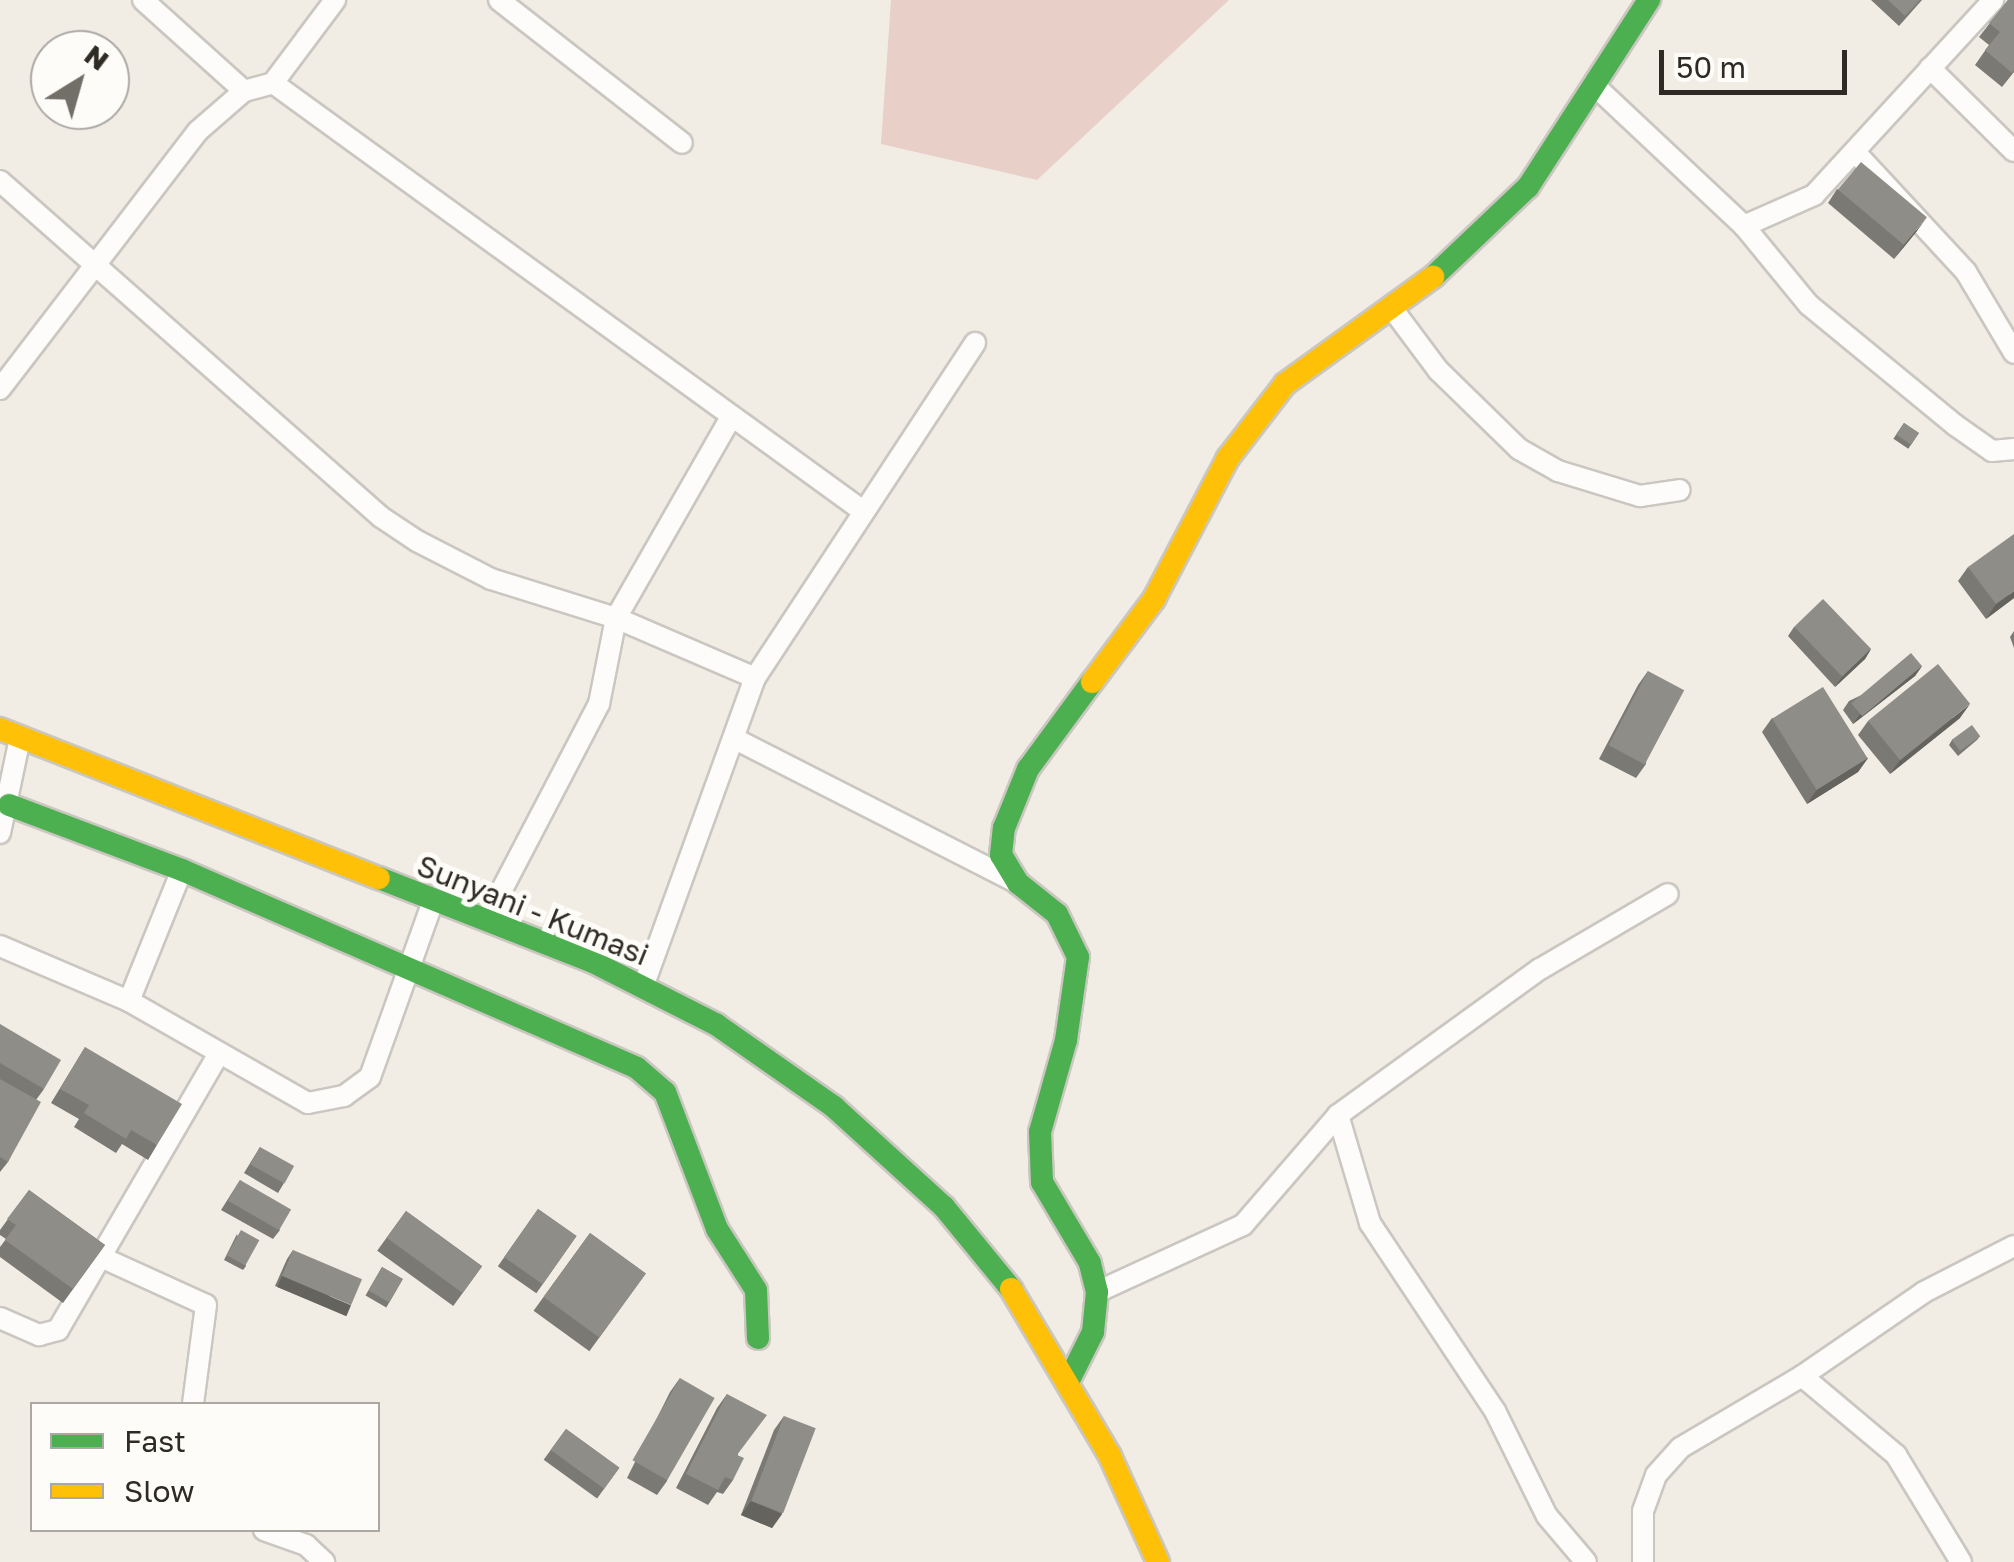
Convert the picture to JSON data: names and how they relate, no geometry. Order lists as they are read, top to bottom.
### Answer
{
  "streets": {
    "street": ["Sunyani - Kumasi"]
  },
  "legend": ["Fast", "Slow"],
  "scale_bar": "50 m",
  "north": "top right"
}
